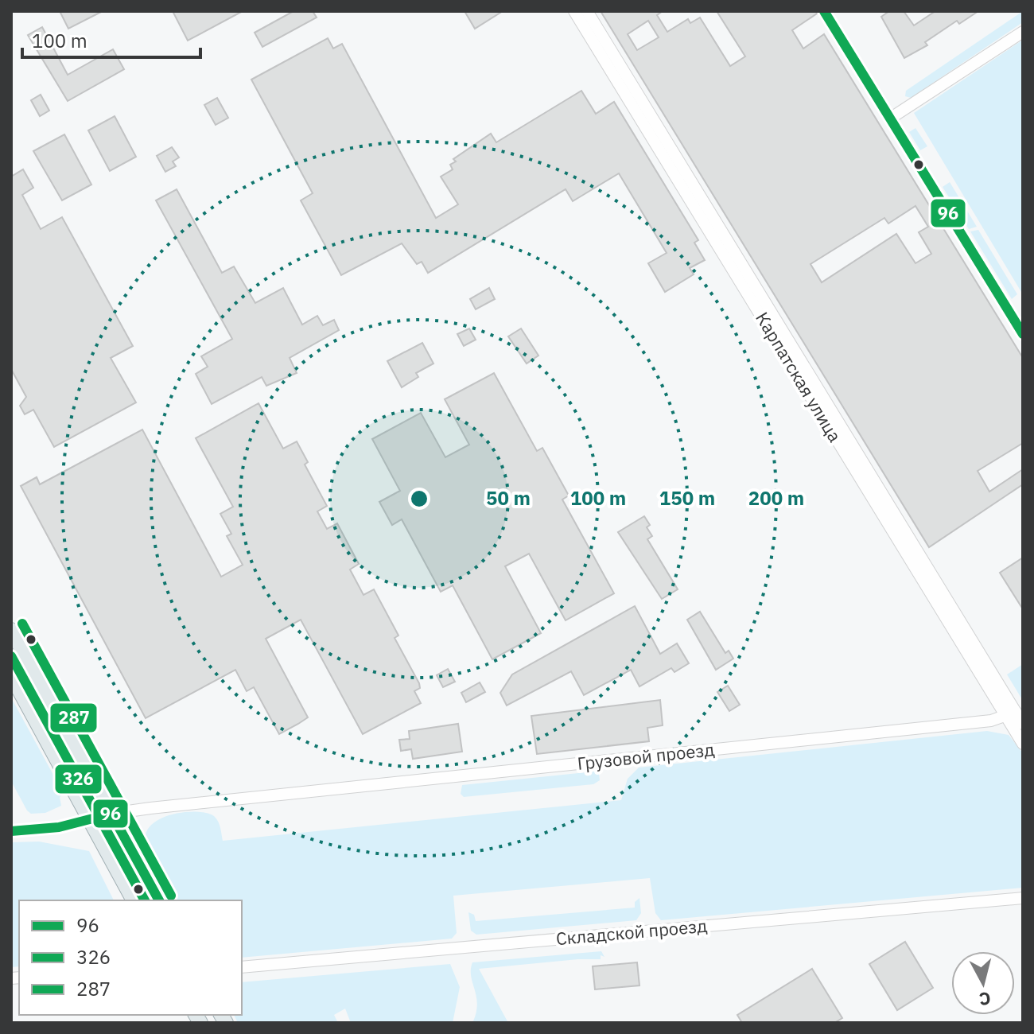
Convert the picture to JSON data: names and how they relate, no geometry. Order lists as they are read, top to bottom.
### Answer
{
  "streets": {
    "street": ["Карпатская улица", "Грузовой проезд", "Складской проезд"]
  },
  "crossings": [
    ["Карпатская улица", "Грузовой проезд"]
  ],
  "lines": ["transit line 96", "transit line 287", "transit line 326"],
  "legend": ["96", "326", "287"],
  "scale_bar": "100 m",
  "north": "bottom",
  "rings": [
    "50 m",
    "100 m",
    "150 m",
    "200 m"
  ]
}
